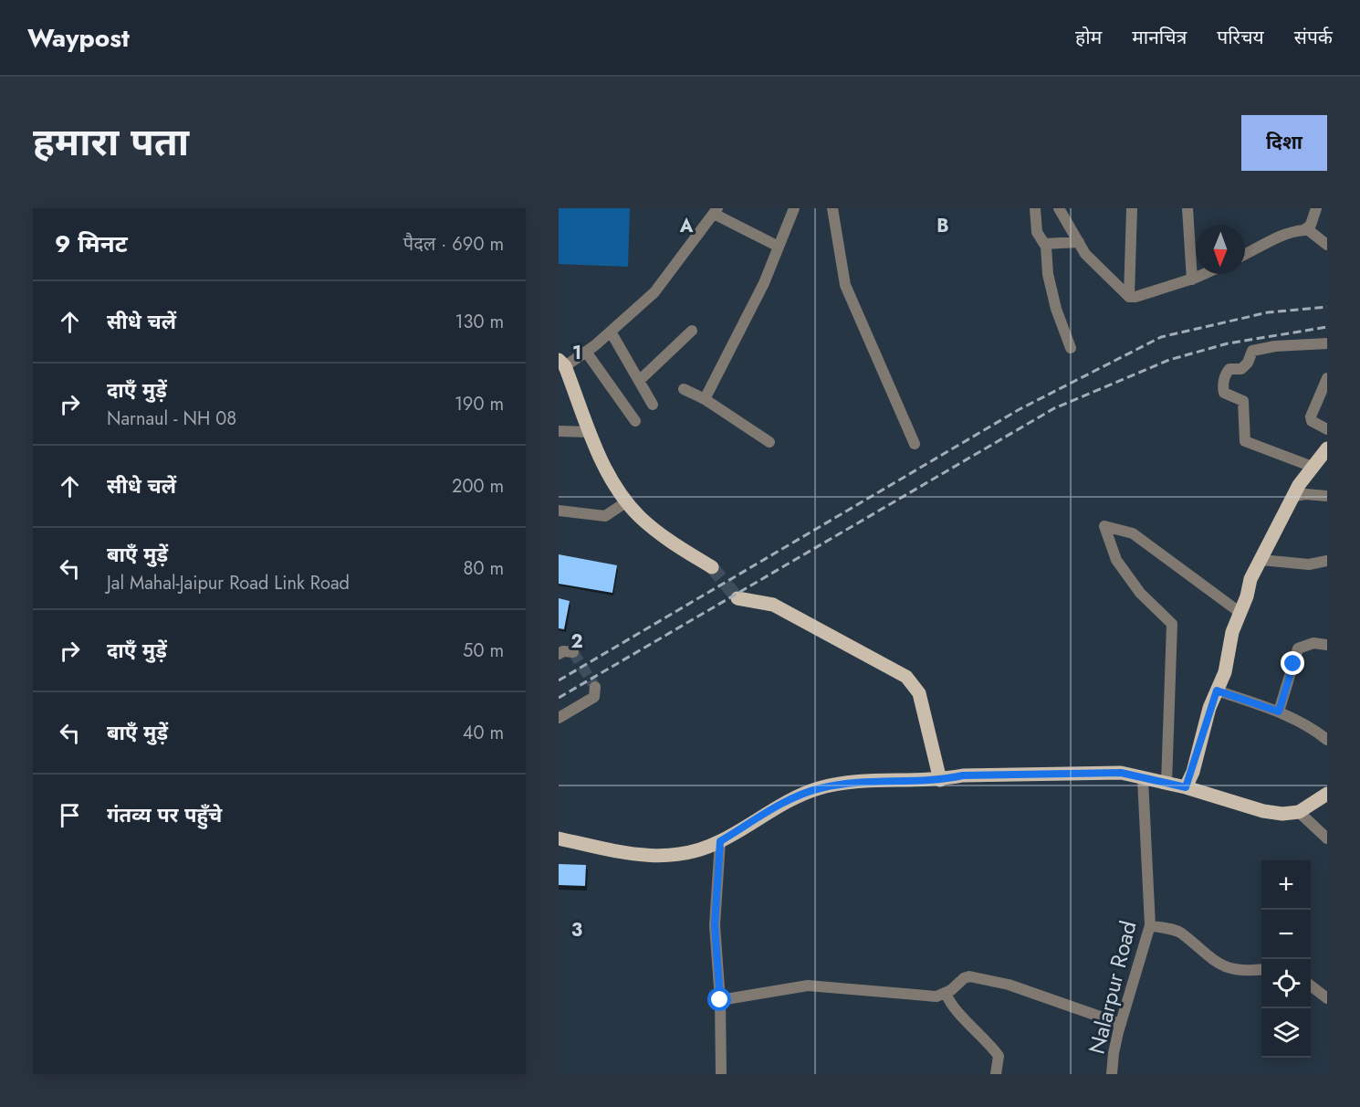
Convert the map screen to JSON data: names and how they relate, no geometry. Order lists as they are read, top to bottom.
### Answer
{
  "streets": {
    "street": ["Nalarpur Road"]
  },
  "north": "bottom",
  "page": {
    "header": "Waypost",
    "nav": [
      "होम",
      "मानचित्र",
      "परिचय",
      "संपर्क"
    ],
    "title": "हमारा पता",
    "buttons": "दिशा",
    "heading": ["9 मिनट", "पैदल · 690 m"],
    "list": [
      ["सीधे चलें", "130 m"],
      ["दाएँ मुड़ें", "Narnaul - NH 08", "190 m"],
      ["सीधे चलें", "200 m"],
      ["बाएँ मुड़ें", "Jal Mahal-Jaipur Road Link Road", "80 m"],
      ["दाएँ मुड़ें", "50 m"],
      ["बाएँ मुड़ें", "40 m"],
      "गंतव्य पर पहुँचे"
    ],
    "map_buttons": ["+", "−"]
  },
  "grid": {
    "columns": ["A", "B"],
    "rows": ["1", "2", "3"]
  }
}
